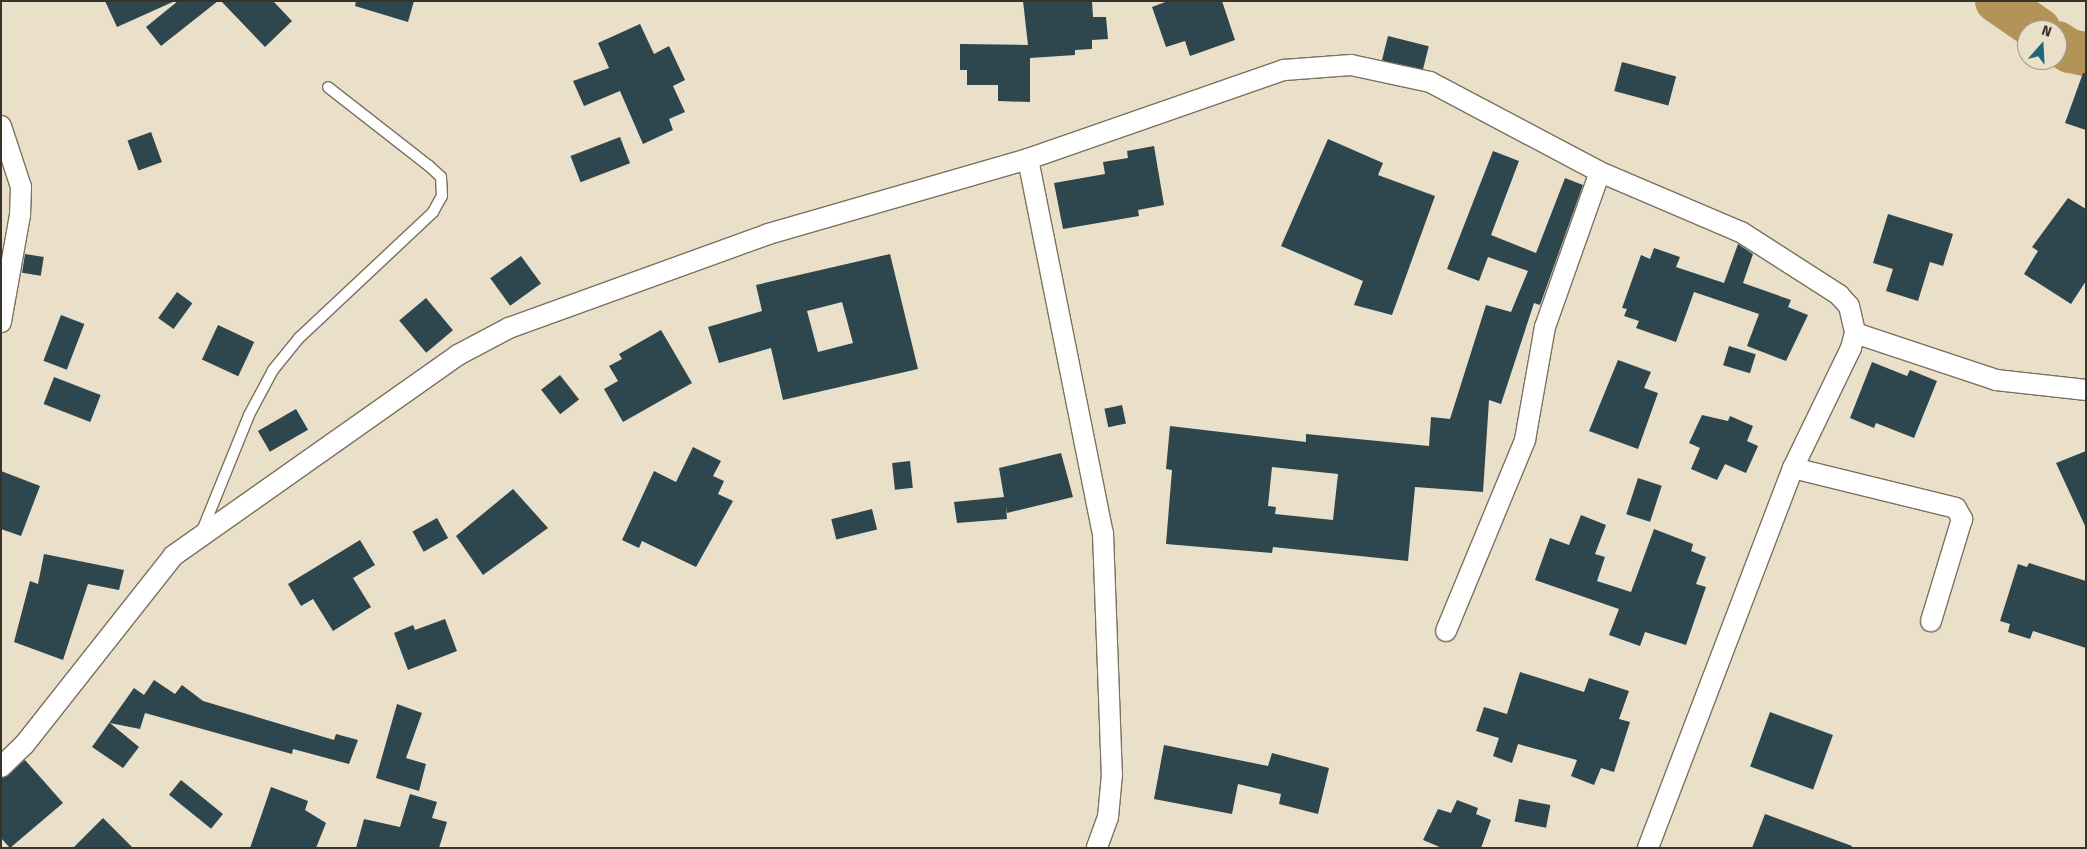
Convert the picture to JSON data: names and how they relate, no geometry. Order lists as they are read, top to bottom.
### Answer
{
  "north": "top"
}
